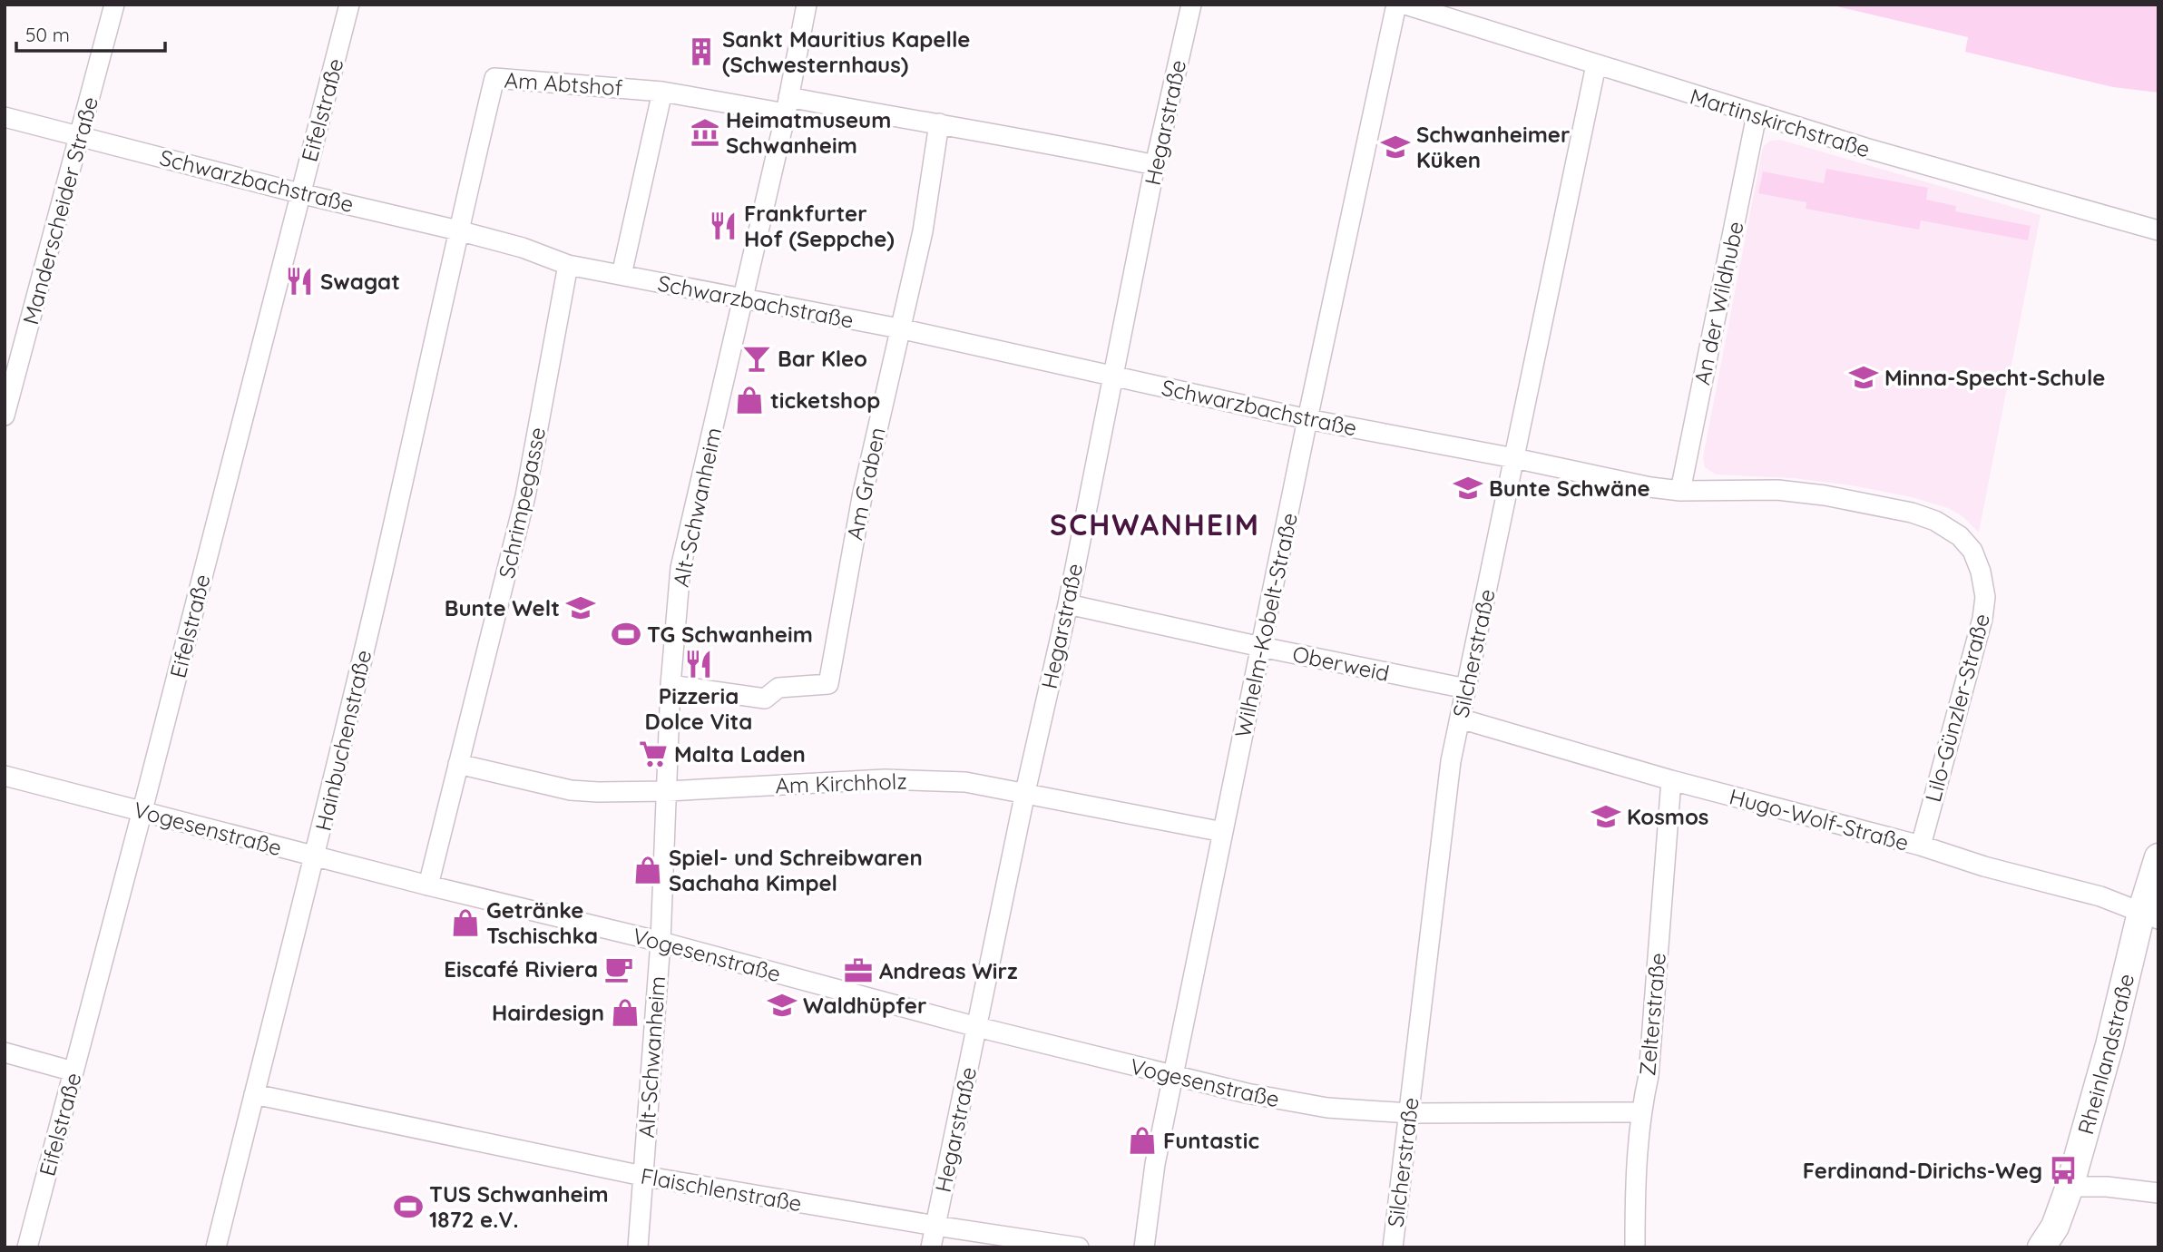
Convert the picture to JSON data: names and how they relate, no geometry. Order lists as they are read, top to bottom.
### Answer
{
  "streets": {
    "street": [
      "Am Abtshof",
      "Eifelstraße",
      "Hegarstraße",
      "Martinskirchstraße",
      "Schwarzbachstraße",
      "Manderscheider Straße",
      "An der Wildhube",
      "Am Graben",
      "Schrimpegasse",
      "Alt-Schwanheim",
      "Wilhelm-Kobelt-Straße",
      "Silcherstraße",
      "Oberweid",
      "Lilo-Günzler-Straße",
      "Hainbuchenstraße",
      "Am Kirchholz",
      "Hugo-Wolf-Straße",
      "Vogesenstraße",
      "Zelterstraße",
      "Rheinlandstraße",
      "Flaischlenstraße"
    ]
  },
  "crossings": [
    ["Am Abtshof", "Hegarstraße"],
    ["Am Abtshof", "Schwarzbachstraße"],
    ["Am Abtshof", "Am Graben"],
    ["Am Abtshof", "Alt-Schwanheim"],
    ["Am Abtshof", "Hainbuchenstraße"],
    ["Eifelstraße", "Schwarzbachstraße"],
    ["Eifelstraße", "Vogesenstraße"],
    ["Hegarstraße", "Schwarzbachstraße"],
    ["Hegarstraße", "Oberweid"],
    ["Hegarstraße", "Am Kirchholz"],
    ["Hegarstraße", "Vogesenstraße"],
    ["Hegarstraße", "Flaischlenstraße"],
    ["Martinskirchstraße", "An der Wildhube"],
    ["Martinskirchstraße", "Silcherstraße"],
    ["Schwarzbachstraße", "Manderscheider Straße"],
    ["Schwarzbachstraße", "Am Graben"],
    ["Schwarzbachstraße", "Schrimpegasse"],
    ["Schwarzbachstraße", "Alt-Schwanheim"],
    ["Schwarzbachstraße", "Wilhelm-Kobelt-Straße"],
    ["Schwarzbachstraße", "Silcherstraße"],
    ["Schwarzbachstraße", "Lilo-Günzler-Straße"],
    ["Schwarzbachstraße", "Hainbuchenstraße"],
    ["An der Wildhube", "Lilo-Günzler-Straße"],
    ["Am Graben", "Alt-Schwanheim"],
    ["Schrimpegasse", "Am Kirchholz"],
    ["Schrimpegasse", "Vogesenstraße"],
    ["Alt-Schwanheim", "Am Kirchholz"],
    ["Alt-Schwanheim", "Vogesenstraße"],
    ["Alt-Schwanheim", "Flaischlenstraße"],
    ["Wilhelm-Kobelt-Straße", "Oberweid"],
    ["Wilhelm-Kobelt-Straße", "Am Kirchholz"],
    ["Wilhelm-Kobelt-Straße", "Vogesenstraße"],
    ["Silcherstraße", "Oberweid"],
    ["Silcherstraße", "Lilo-Günzler-Straße"],
    ["Silcherstraße", "Hugo-Wolf-Straße"],
    ["Silcherstraße", "Vogesenstraße"],
    ["Lilo-Günzler-Straße", "Hugo-Wolf-Straße"],
    ["Hainbuchenstraße", "Vogesenstraße"],
    ["Hainbuchenstraße", "Flaischlenstraße"],
    ["Hugo-Wolf-Straße", "Zelterstraße"],
    ["Hugo-Wolf-Straße", "Rheinlandstraße"],
    ["Vogesenstraße", "Zelterstraße"]
  ],
  "districts": ["SCHWANHEIM"],
  "places": {
    "building": ["Sankt Mauritius Kapelle (Schwesternhaus)"],
    "museum": ["Heimatmuseum Schwanheim"],
    "school or university": [
      "Schwanheimer Küken",
      "Minna-Specht-Schule",
      "Bunte Schwäne",
      "Bunte Welt",
      "Kosmos",
      "Waldhüpfer"
    ],
    "restaurant": ["Frankfurter Hof (Seppche)", "Swagat", "Pizzeria Dolce Vita"],
    "bar": ["Bar Kleo"],
    "shop": [
      "ticketshop",
      "Spiel- und Schreibwaren Sachaha Kimpel",
      "Getränke Tschischka",
      "Hairdesign",
      "Funtastic"
    ],
    "sports": ["TG Schwanheim", "TUS Schwanheim 1872 e.V."],
    "supermarket": ["Malta Laden"],
    "cafe": ["Eiscafé Riviera"],
    "office": ["Andreas Wirz"],
    "bus stop": ["Ferdinand-Dirichs-Weg"]
  },
  "scale_bar": "50 m"
}
